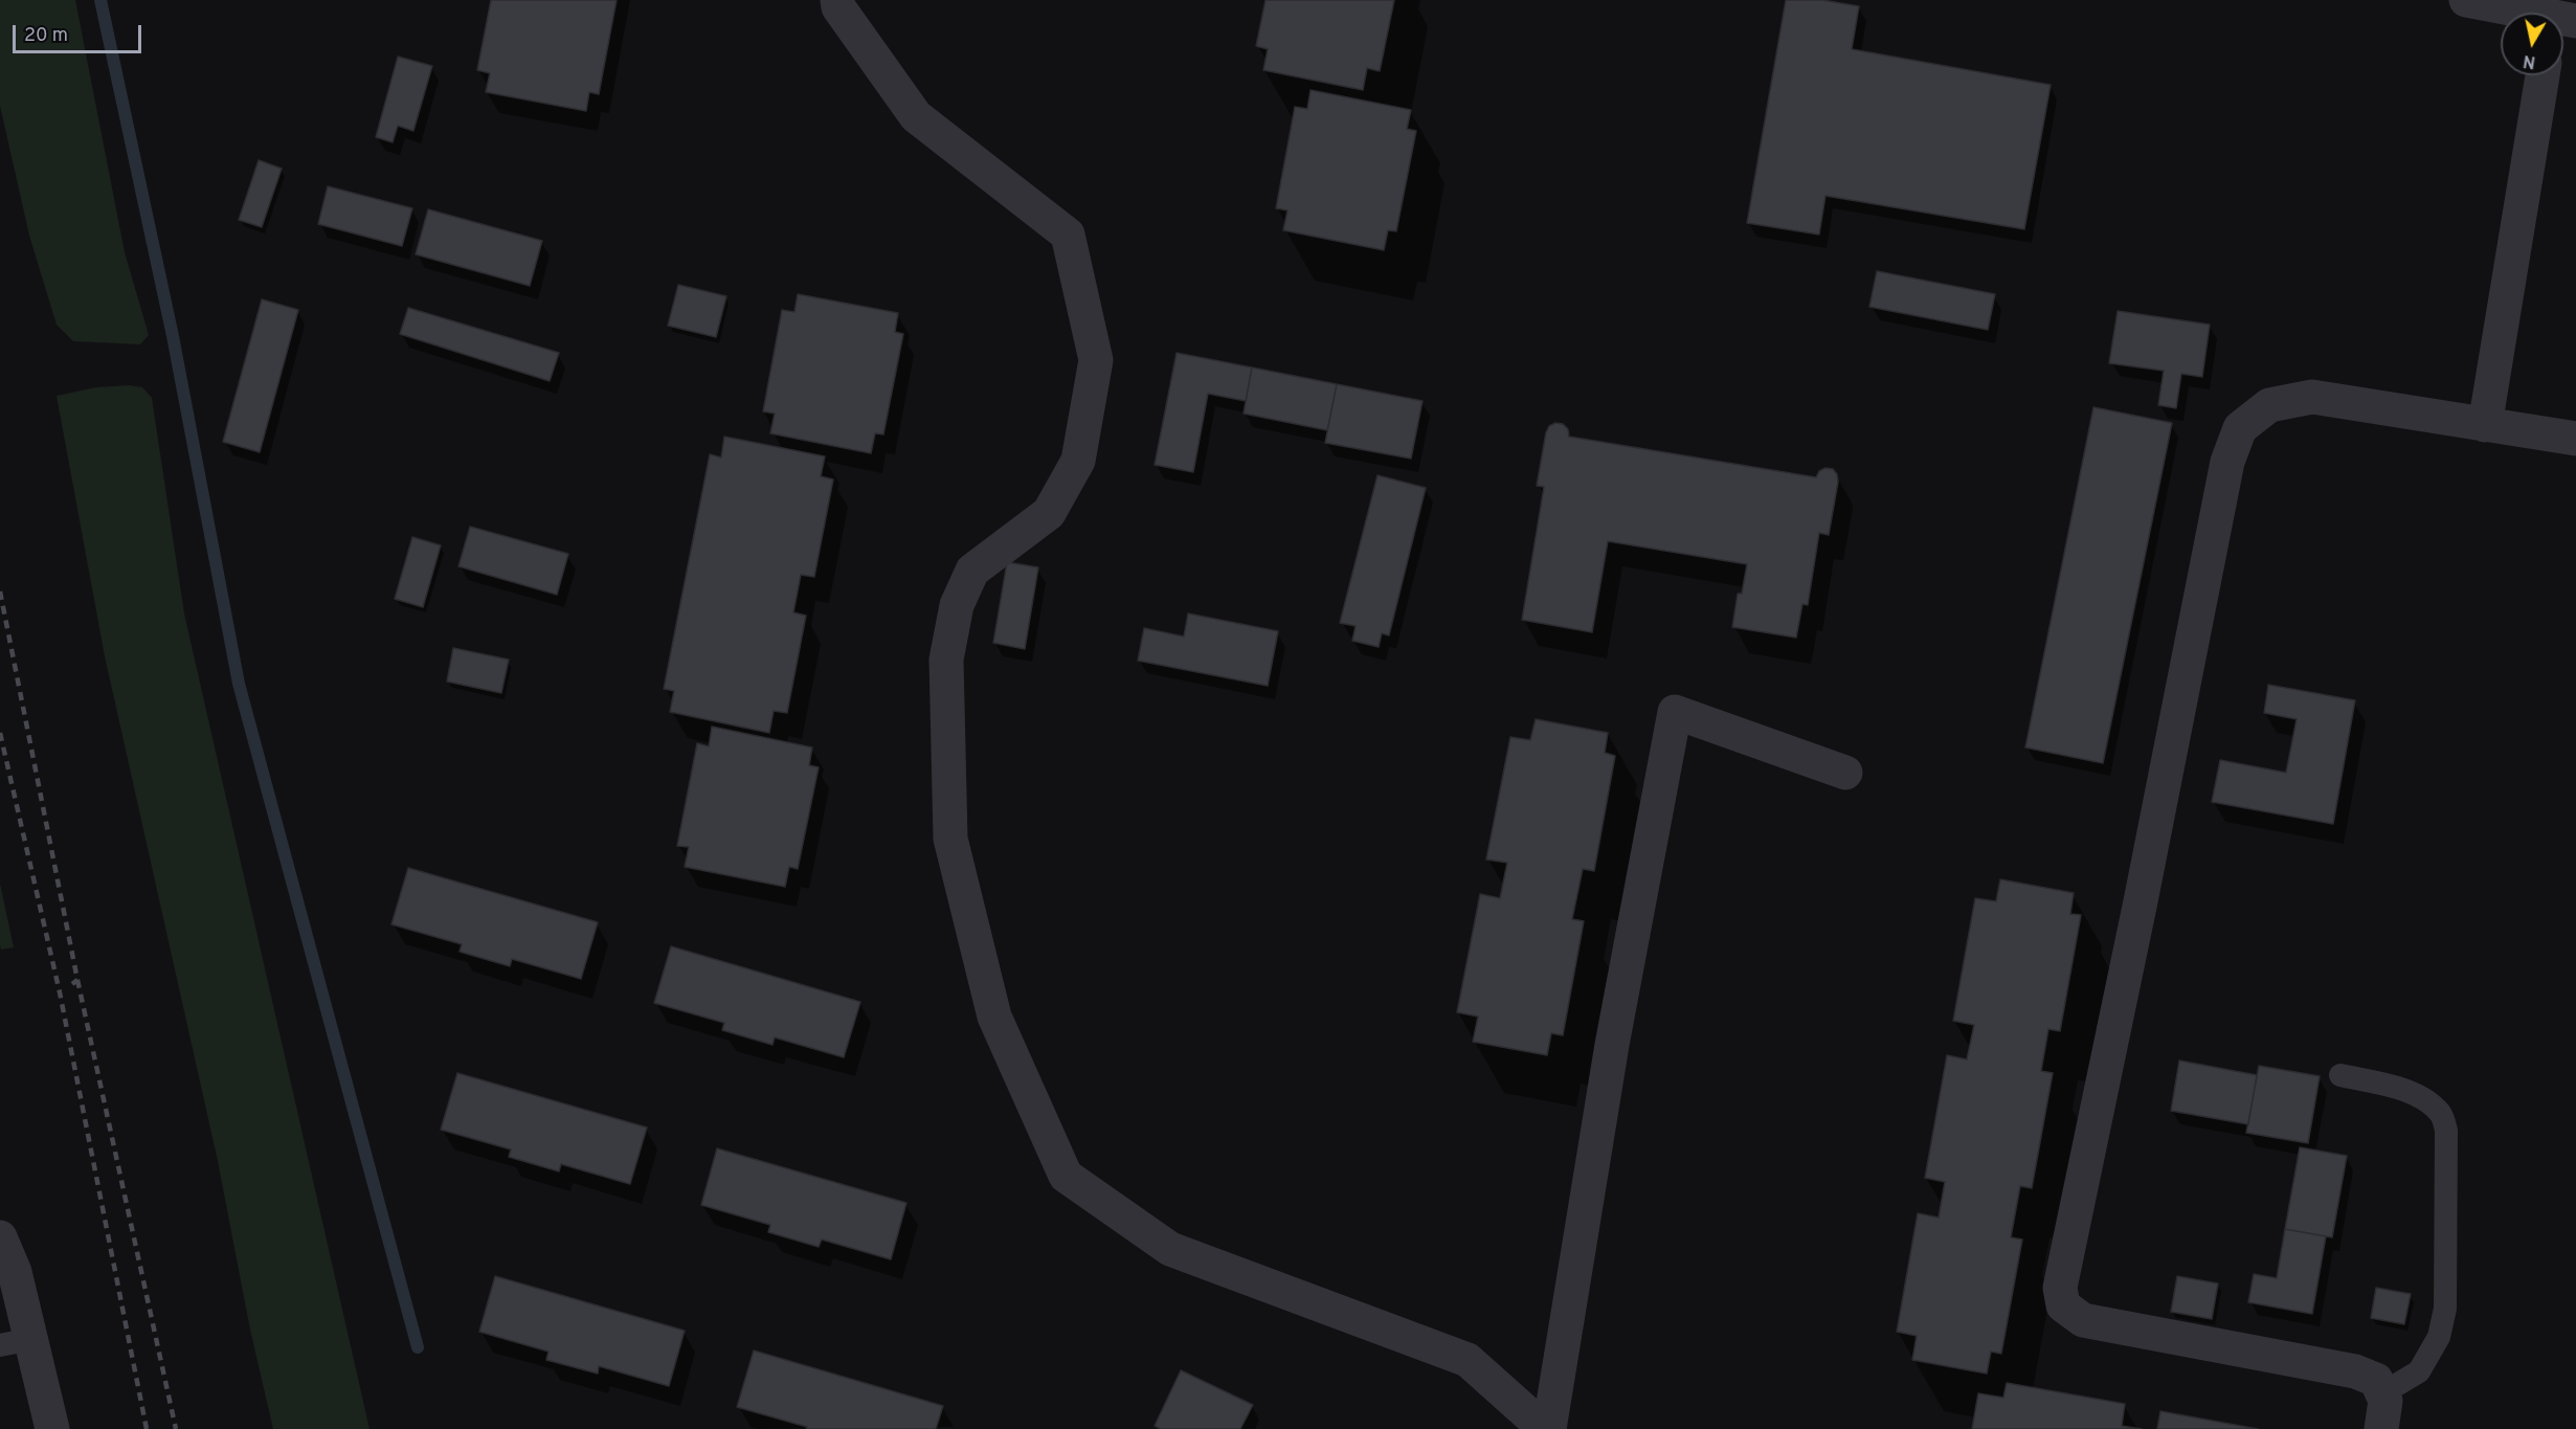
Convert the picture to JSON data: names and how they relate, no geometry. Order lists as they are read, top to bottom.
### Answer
{
  "scale_bar": "20 m",
  "north": "bottom"
}
